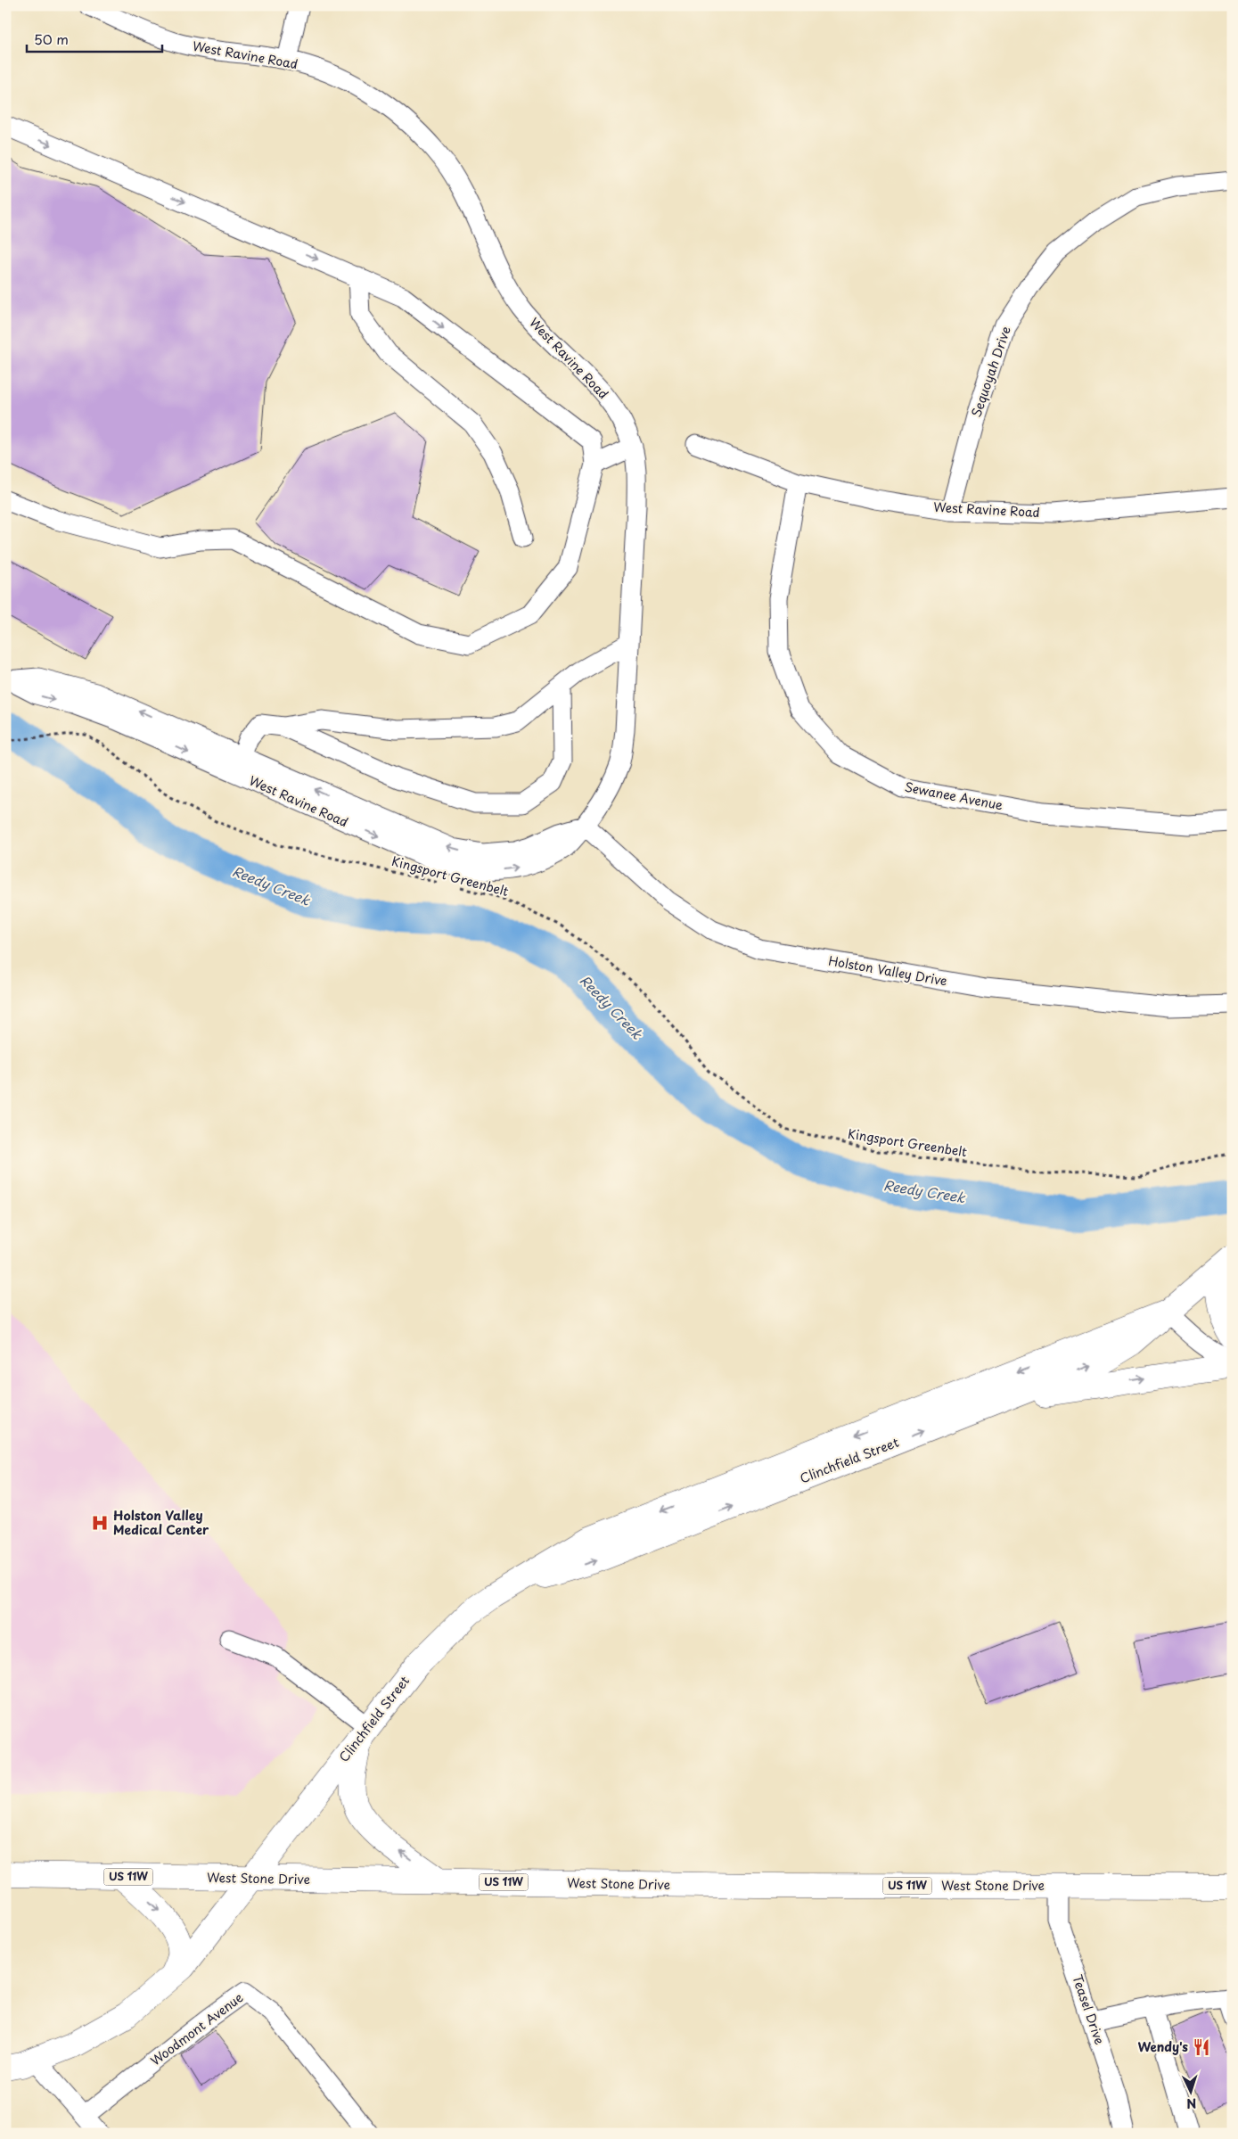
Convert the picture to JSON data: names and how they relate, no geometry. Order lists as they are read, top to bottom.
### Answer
{
  "streets": {
    "main road": ["Clinchfield Street", "US 11W", "West Stone Drive"],
    "street": [
      "West Ravine Road",
      "Sequoyah Drive",
      "Sewanee Avenue",
      "Holston Valley Drive",
      "Teasel Drive",
      "Woodmont Avenue"
    ],
    "path": ["Kingsport Greenbelt"]
  },
  "crossings": [
    ["West Ravine Road", "Sequoyah Drive"],
    ["West Ravine Road", "Sewanee Avenue"],
    ["West Ravine Road", "Holston Valley Drive"],
    ["Clinchfield Street", "West Stone Drive"],
    ["West Stone Drive", "Teasel Drive"]
  ],
  "water": ["Reedy Creek"],
  "places": {
    "hospital": ["Holston Valley Medical Center"],
    "restaurant": ["Wendy's"]
  },
  "scale_bar": "50 m",
  "north": "bottom"
}
